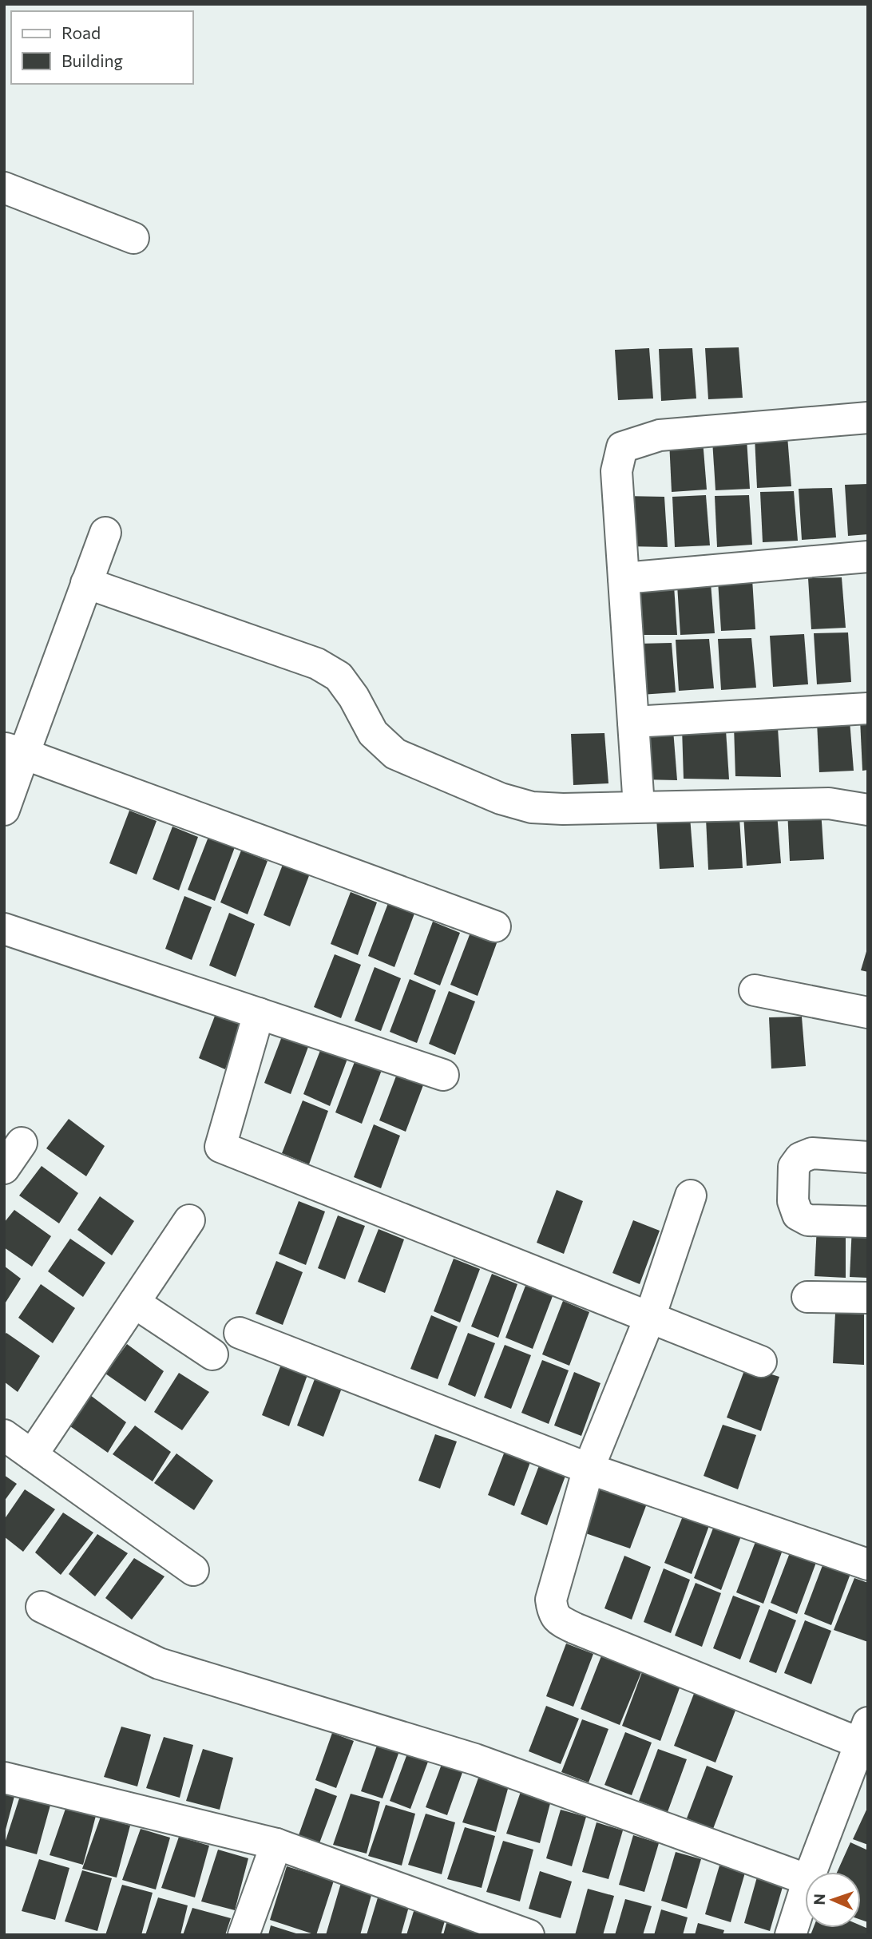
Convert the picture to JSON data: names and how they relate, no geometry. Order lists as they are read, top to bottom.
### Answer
{
  "legend": ["Road", "Building"],
  "north": "left"
}
